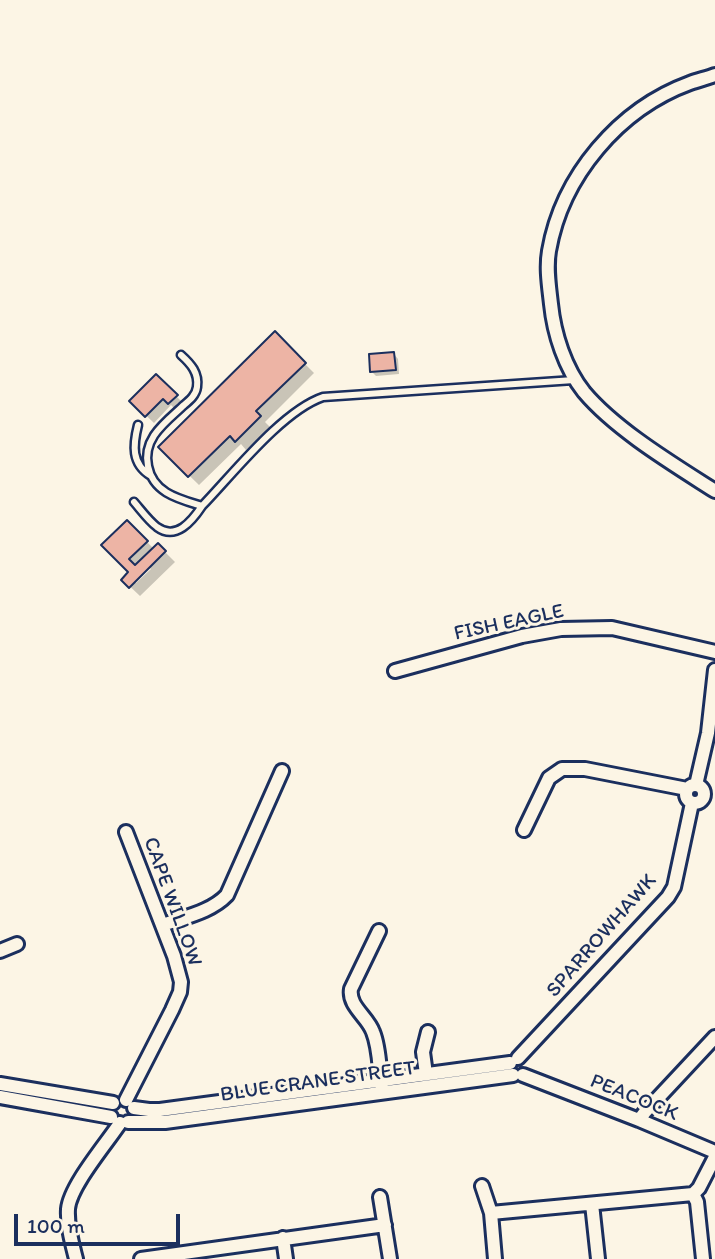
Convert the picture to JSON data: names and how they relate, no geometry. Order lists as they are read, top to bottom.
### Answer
{
  "streets": {
    "street": [
      "FISH EAGLE",
      "CAPE WILLOW",
      "SPARROWHAWK",
      "BLUE CRANE STREET",
      "PEACOCK"
    ]
  },
  "crossings": [
    ["CAPE WILLOW", "BLUE CRANE STREET"],
    ["SPARROWHAWK", "BLUE CRANE STREET"],
    ["SPARROWHAWK", "PEACOCK"],
    ["BLUE CRANE STREET", "PEACOCK"]
  ],
  "scale_bar": "100 m"
}
